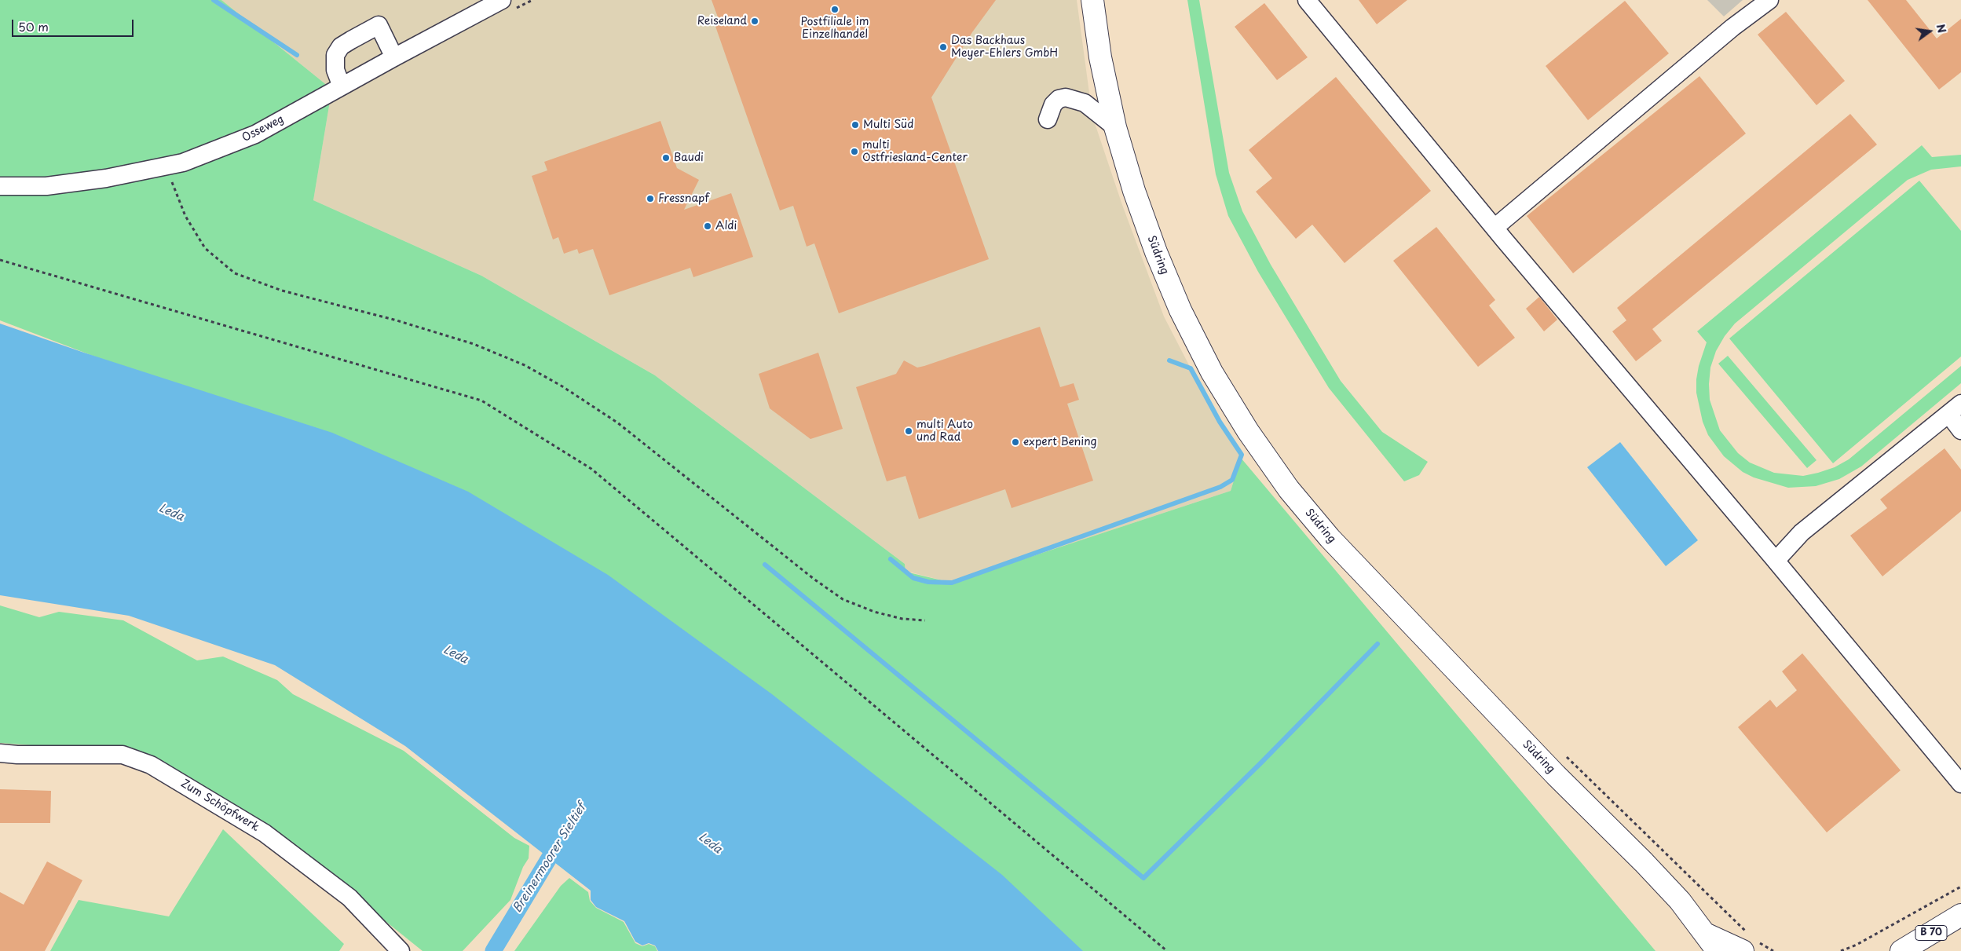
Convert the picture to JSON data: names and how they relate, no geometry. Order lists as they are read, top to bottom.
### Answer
{
  "streets": {
    "main road": ["Südring", "B 70"],
    "street": ["Osseweg", "Zum Schöpfwerk"]
  },
  "water": ["Leda", "Breinermoorer Sieltief"],
  "places": [
    "Postfiliale im Einzelhandel",
    "Reiseland",
    "Das Backhaus Meyer-Ehlers GmbH",
    "Multi Süd",
    "multi Ostfriesland-Center",
    "Baudi",
    "Fressnapf",
    "Aldi",
    "multi Auto und Rad",
    "expert Bening"
  ],
  "scale_bar": "50 m",
  "north": "right"
}
